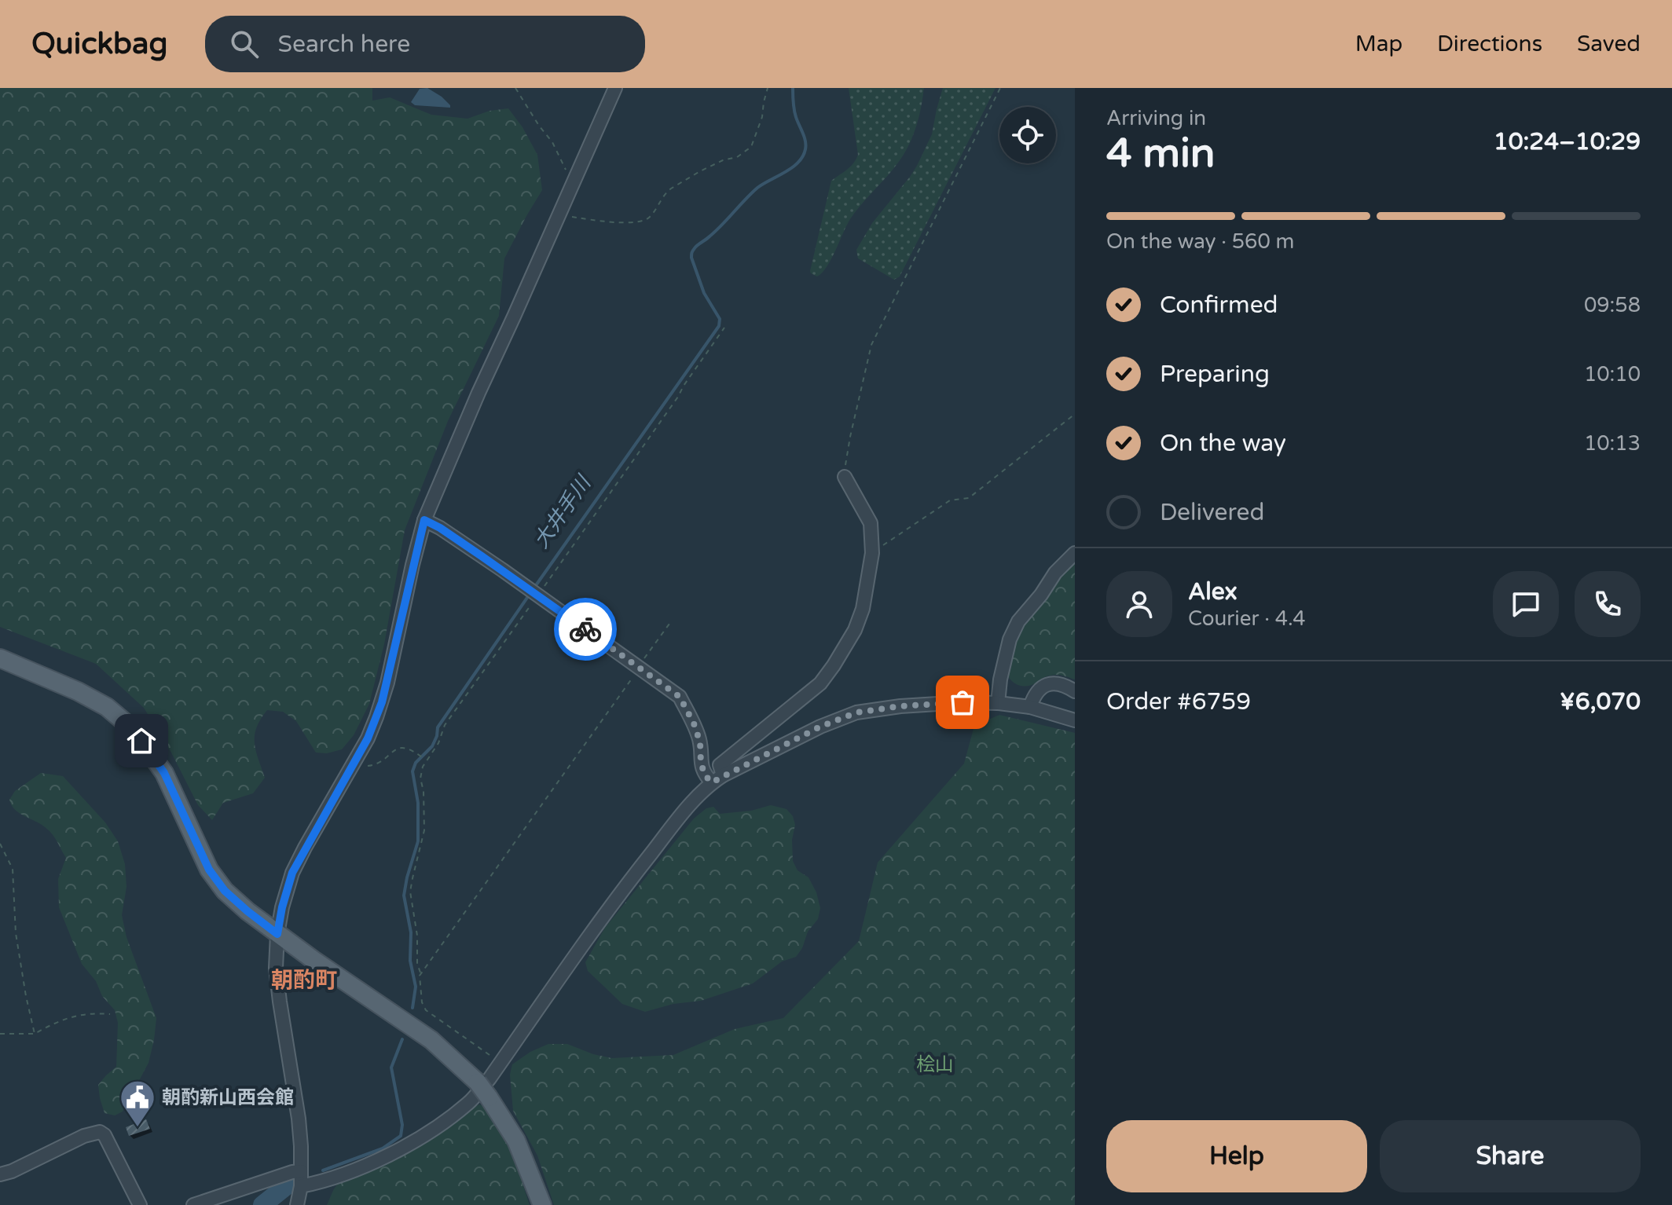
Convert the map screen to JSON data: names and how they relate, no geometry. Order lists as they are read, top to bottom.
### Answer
{
  "districts": ["朝酌町"],
  "water": ["大井手川"],
  "parks": ["桧山"],
  "places": {
    "public building": ["朝酌新山西会館"]
  },
  "page": {
    "header": "Quickbag",
    "search": "Search here",
    "nav": ["Map", "Directions", "Saved"],
    "heading": ["4 min", "Arriving in", "10:24–10:29"],
    "panel": [
      "Alex",
      "Courier · 4.4",
      "Order #6759",
      "¥6,070"
    ],
    "bar": "On the way · 560 m",
    "list": [
      ["Confirmed", "09:58"],
      ["Preparing", "10:10"],
      ["On the way", "10:13"],
      "Delivered"
    ],
    "buttons": ["Help", "Share"]
  }
}
